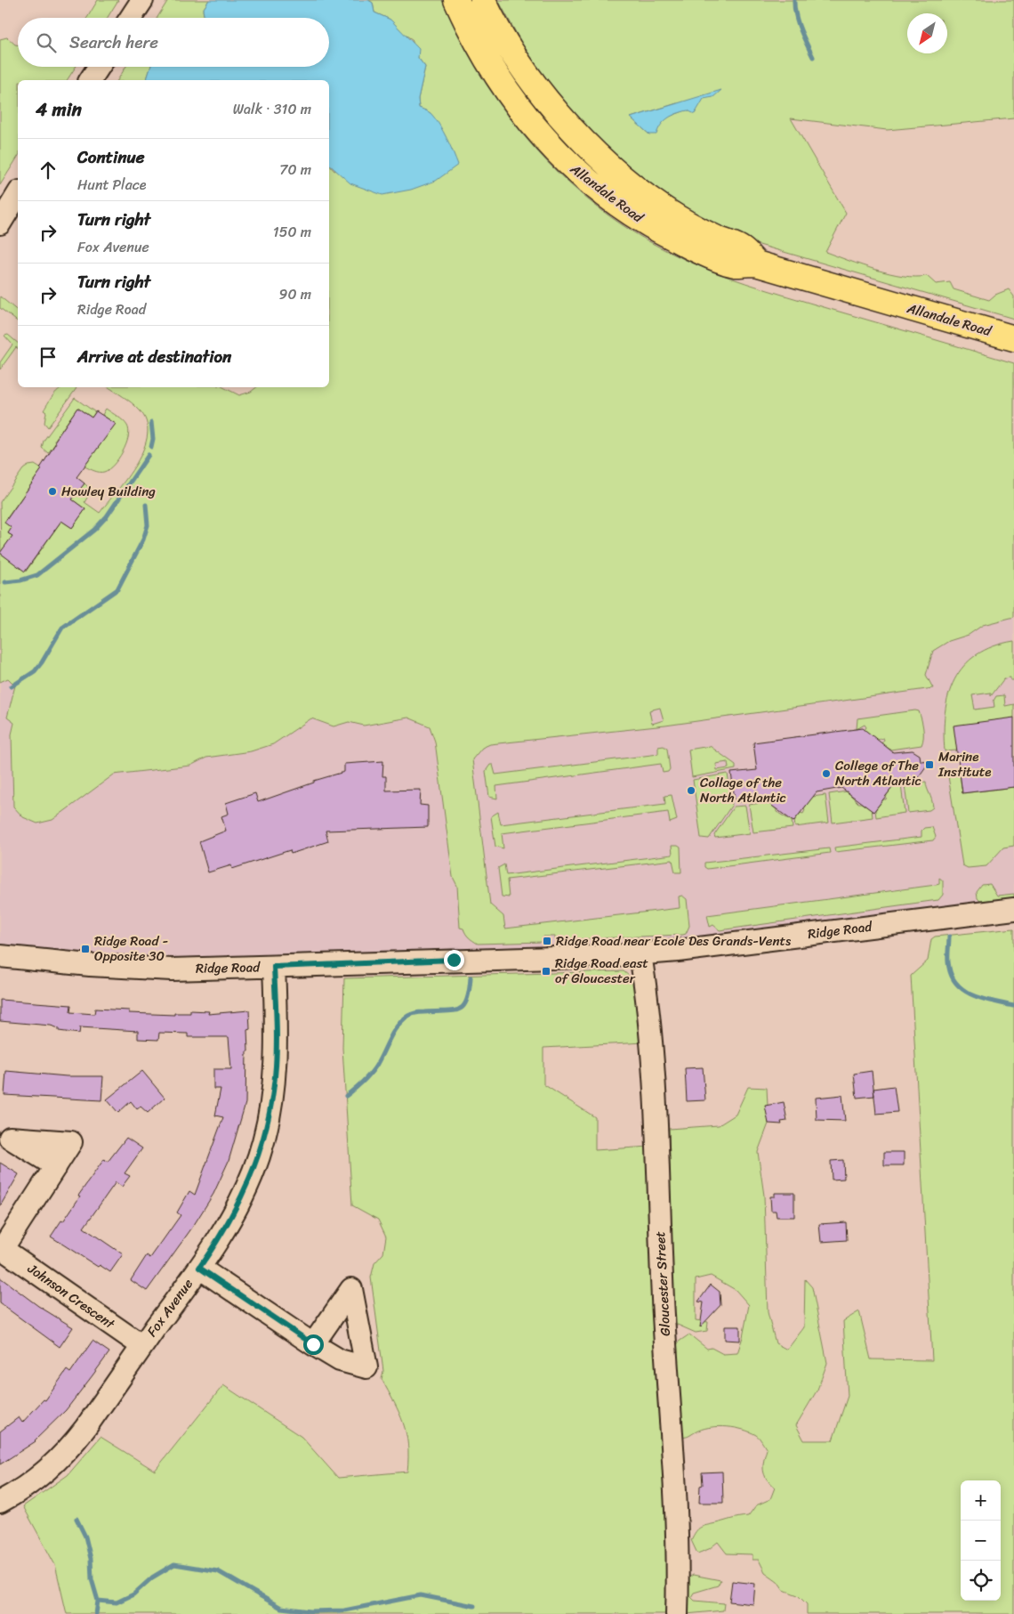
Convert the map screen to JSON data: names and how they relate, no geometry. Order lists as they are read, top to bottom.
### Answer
{
  "streets": {
    "main road": ["Allandale Road"],
    "street": [
      "Ridge Road",
      "Gloucester Street",
      "Johnson Crescent",
      "Fox Avenue"
    ]
  },
  "crossings": [
    ["Ridge Road", "Gloucester Street"],
    ["Ridge Road", "Fox Avenue"],
    ["Johnson Crescent", "Fox Avenue"]
  ],
  "places": {
    "other": ["Howley Building", "College of The North Atlantic", "Collage of the North Atlantic"],
    "transit": [
      "Marine Institute",
      "Ridge Road near Ecole Des Grands-Vents",
      "Ridge Road - Opposite 30",
      "Ridge Road east of Gloucester"
    ]
  },
  "north": "bottom left",
  "page": {
    "search": "Search here",
    "heading": ["4 min", "Walk · 310 m"],
    "list": [
      ["Continue", "Hunt Place", "70 m"],
      ["Turn right", "Fox Avenue", "150 m"],
      ["Turn right", "Ridge Road", "90 m"],
      "Arrive at destination"
    ],
    "map_buttons": ["+", "−"]
  }
}
